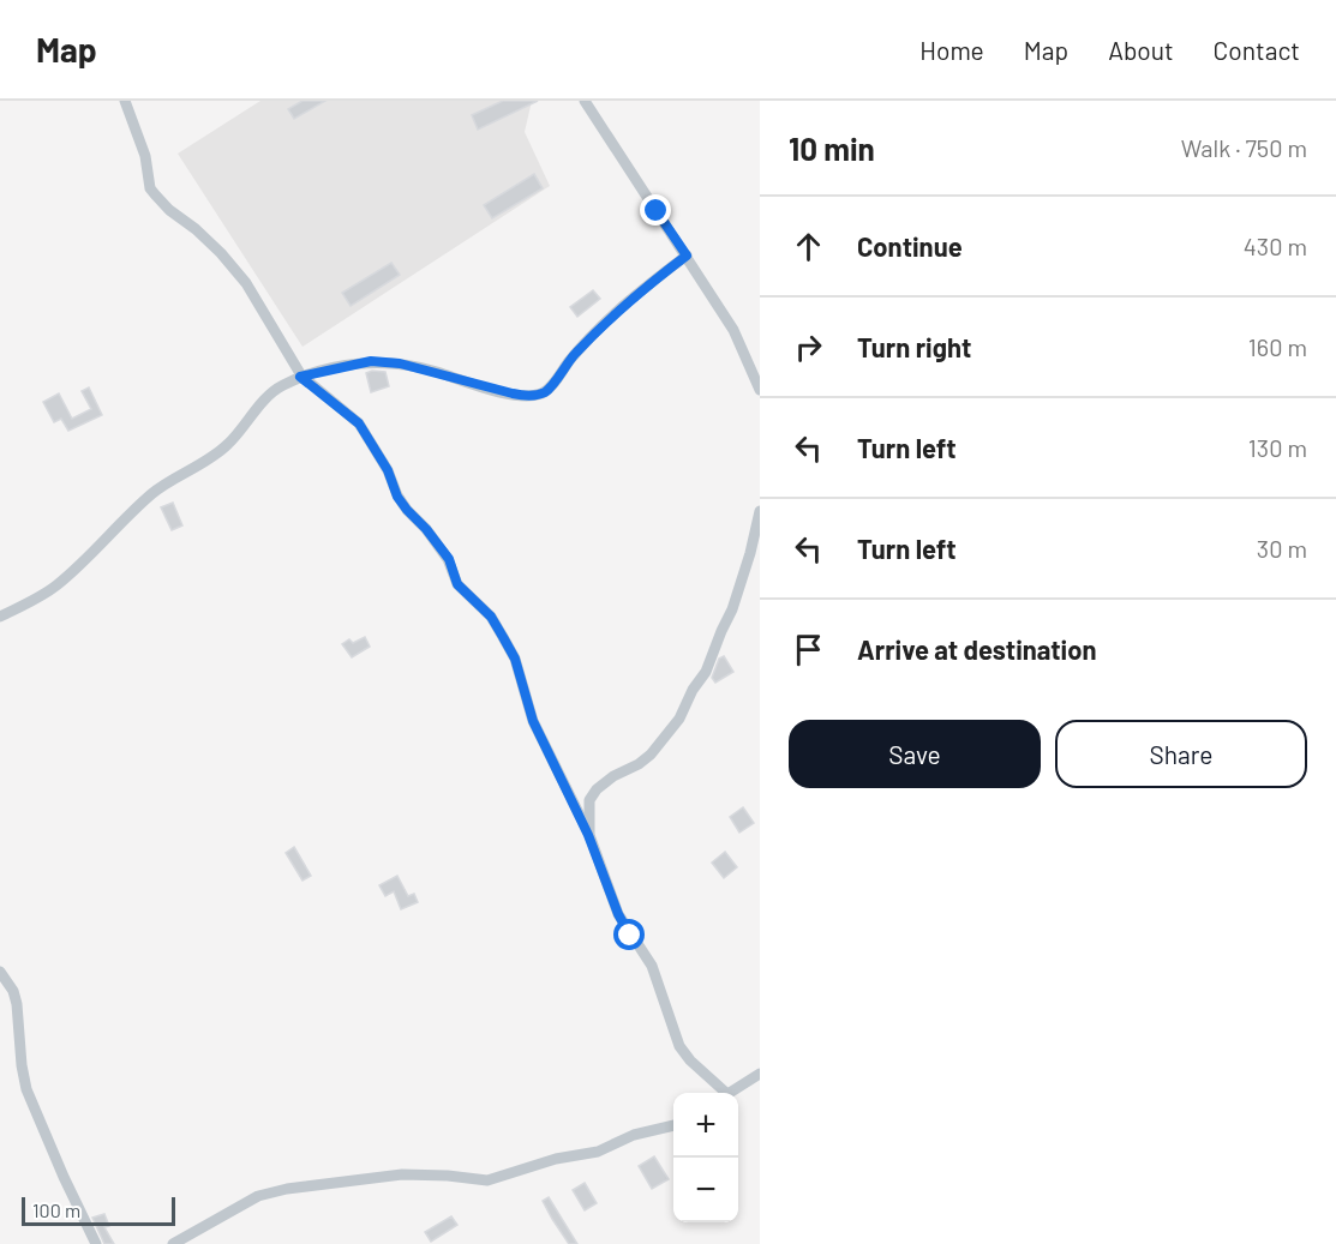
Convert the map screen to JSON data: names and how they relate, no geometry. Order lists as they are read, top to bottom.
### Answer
{
  "scale_bar": "100 m",
  "page": {
    "header": "Map",
    "nav": [
      "Home",
      "Map",
      "About",
      "Contact"
    ],
    "heading": ["10 min", "Walk · 750 m"],
    "list": [
      ["Continue", "430 m"],
      ["Turn right", "160 m"],
      ["Turn left", "130 m"],
      ["Turn left", "30 m"],
      "Arrive at destination"
    ],
    "buttons": ["Save", "Share"],
    "map_buttons": ["+", "−"],
    "scale": "100 m"
  }
}
